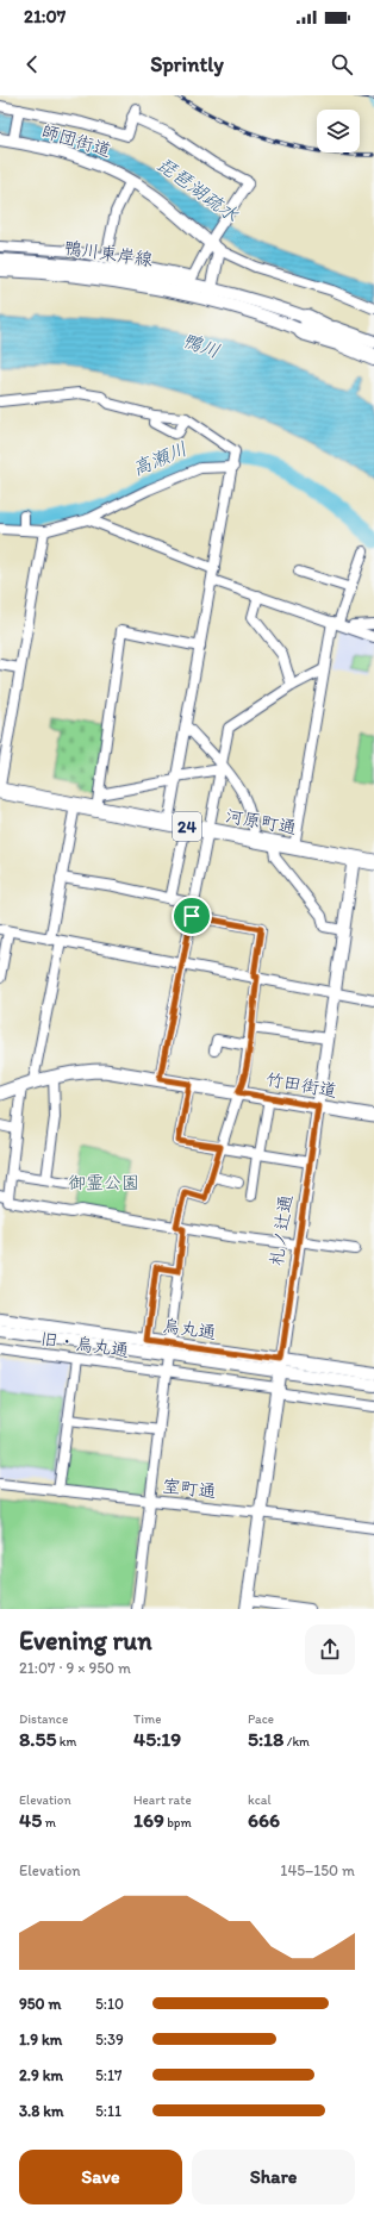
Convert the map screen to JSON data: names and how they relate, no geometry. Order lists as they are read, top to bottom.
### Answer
{
  "streets": {
    "highway": ["河原町通", "24"],
    "main road": ["竹田街道"],
    "street": [
      "師団街道",
      "鴨川東岸線",
      "札ノ辻通",
      "烏丸通",
      "旧・烏丸通",
      "室町通"
    ]
  },
  "crossings": [
    ["河原町通", "札ノ辻通"],
    ["竹田街道", "札ノ辻通"],
    ["札ノ辻通", "烏丸通"],
    ["札ノ辻通", "旧・烏丸通"],
    ["札ノ辻通", "室町通"]
  ],
  "water": ["琵琶湖疏水", "鴨川", "高瀬川"],
  "parks": ["御霊公園"],
  "page": {
    "status": "21:07",
    "header": "Sprintly",
    "heading": ["Evening run", "21:07 · 9 × 950 m"],
    "stats": [
      ["Distance", "8.55 km"],
      ["Time", "45:19"],
      ["Pace", "5:18 /km"],
      ["Elevation", "45 m"],
      ["Heart rate", "169 bpm"],
      ["kcal", "666"]
    ],
    "chart": ["Elevation", "145–150 m"],
    "list": [
      {
        "name": "950 m",
        "note": "5:10"
      },
      {
        "name": "1.9 km",
        "note": "5:39"
      },
      {
        "name": "2.9 km",
        "note": "5:17"
      },
      {
        "name": "3.8 km",
        "note": "5:11"
      }
    ],
    "buttons": ["Save", "Share"]
  }
}
